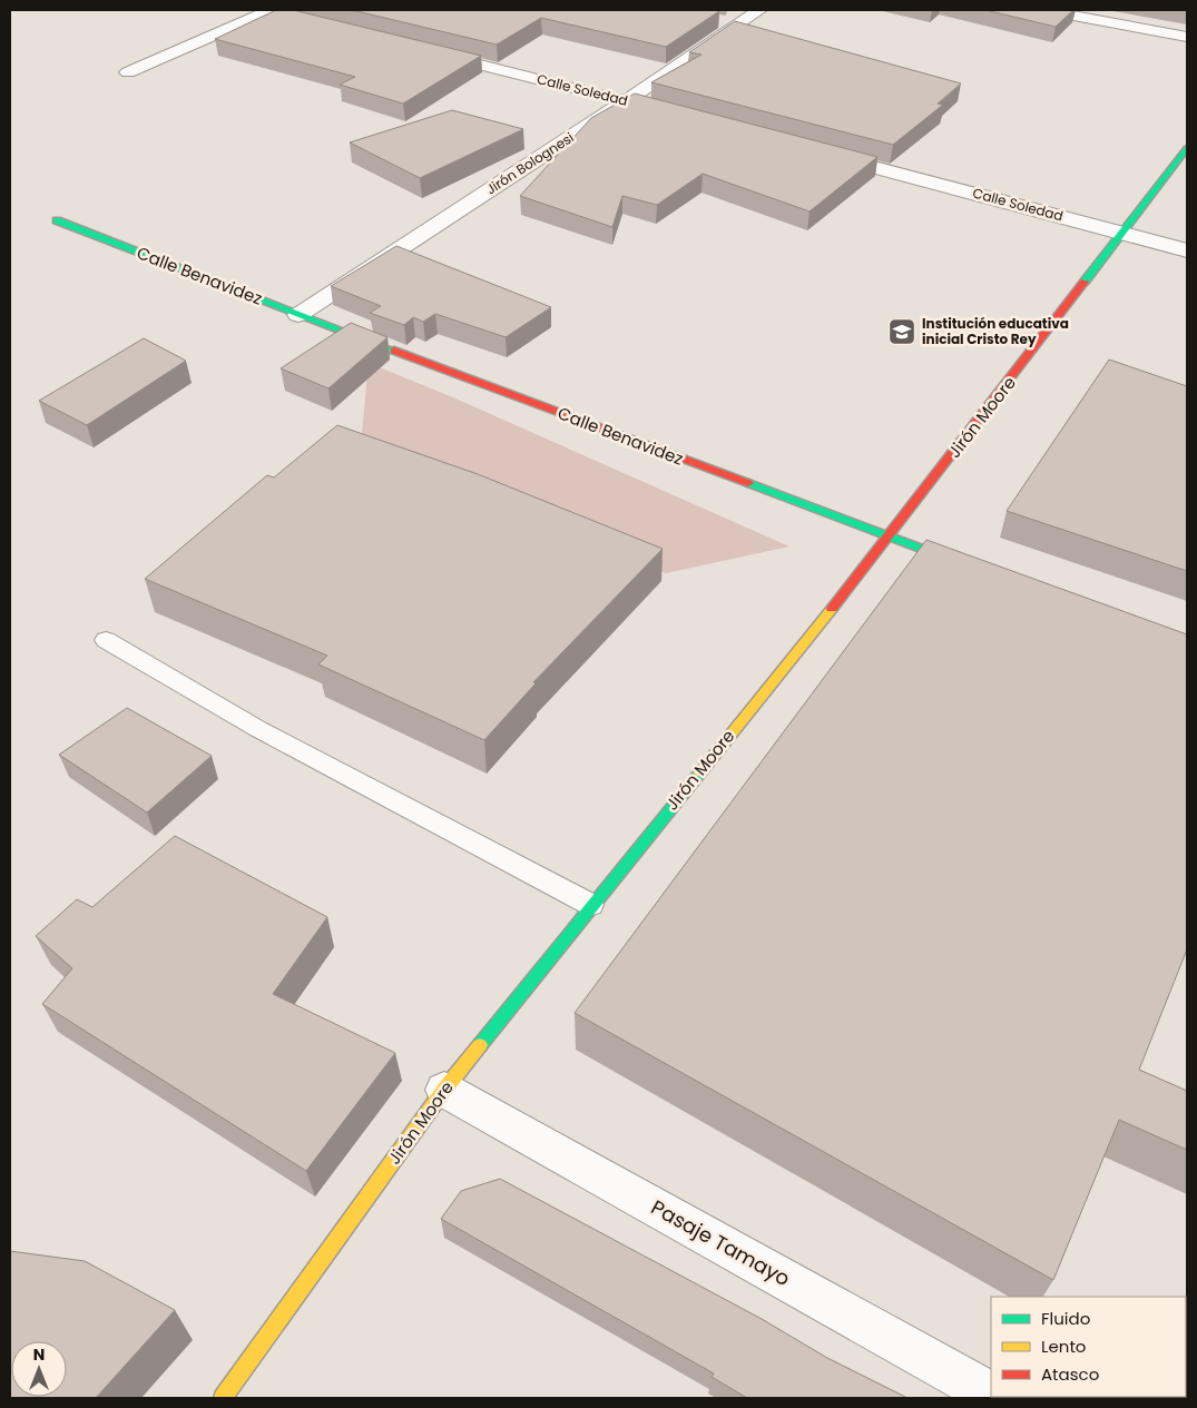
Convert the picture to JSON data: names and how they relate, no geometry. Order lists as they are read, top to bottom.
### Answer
{
  "streets": {
    "street": [
      "Calle Soledad",
      "Jirón Bolognesi",
      "Calle Benavidez",
      "Jirón Moore",
      "Pasaje Tamayo"
    ]
  },
  "crossings": [
    ["Calle Soledad", "Jirón Bolognesi"],
    ["Calle Soledad", "Jirón Moore"],
    ["Jirón Bolognesi", "Calle Benavidez"],
    ["Calle Benavidez", "Jirón Moore"],
    ["Jirón Moore", "Pasaje Tamayo"]
  ],
  "places": {
    "school or university": ["Institución educativa inicial Cristo Rey"]
  },
  "legend": ["Fluido", "Lento", "Atasco"],
  "north": "top"
}
